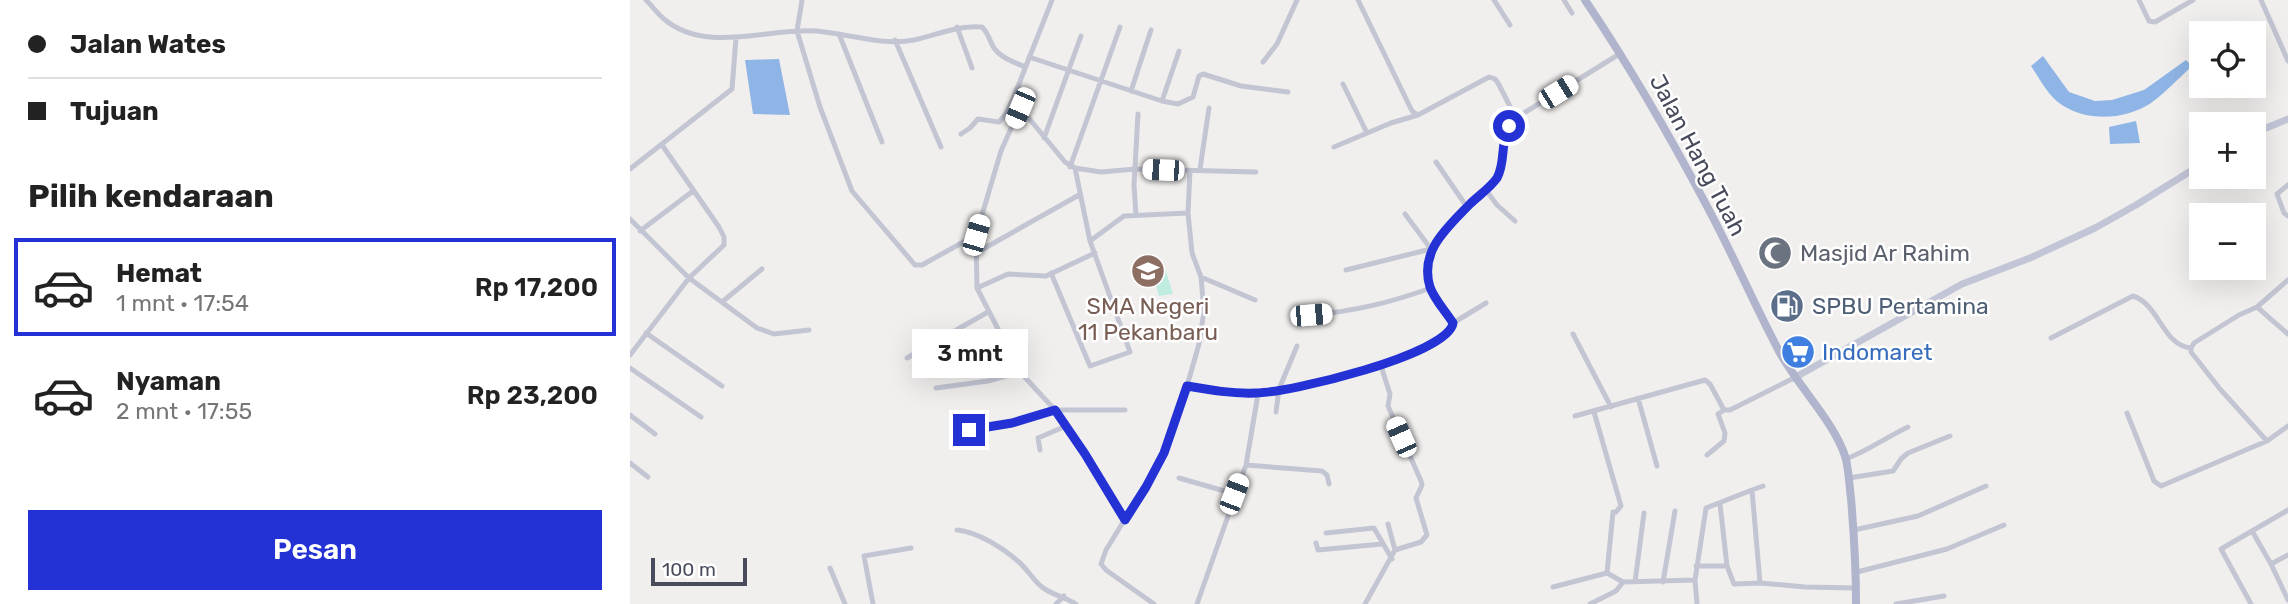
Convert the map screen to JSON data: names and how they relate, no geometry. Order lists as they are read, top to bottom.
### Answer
{
  "streets": {
    "main road": ["Jalan Hang Tuah"]
  },
  "places": {
    "mosque": ["Masjid Ar Rahim"],
    "school or university": ["SMA Negeri 11 Pekanbaru"],
    "fuel station": ["SPBU Pertamina"],
    "supermarket": ["Indomaret"]
  },
  "scale_bar": "100 m",
  "page": {
    "banner": ["Jalan Wates", "Tujuan"],
    "map_buttons": ["+", "−"],
    "heading": "Pilih kendaraan",
    "list": [
      {
        "name": "Hemat",
        "note": "1 mnt · 17:54",
        "value": "Rp 17,200"
      },
      {
        "name": "Nyaman",
        "note": "2 mnt · 17:55",
        "value": "Rp 23,200"
      }
    ],
    "bubble": "3 mnt",
    "buttons": "Pesan",
    "scale": "100 m"
  }
}
